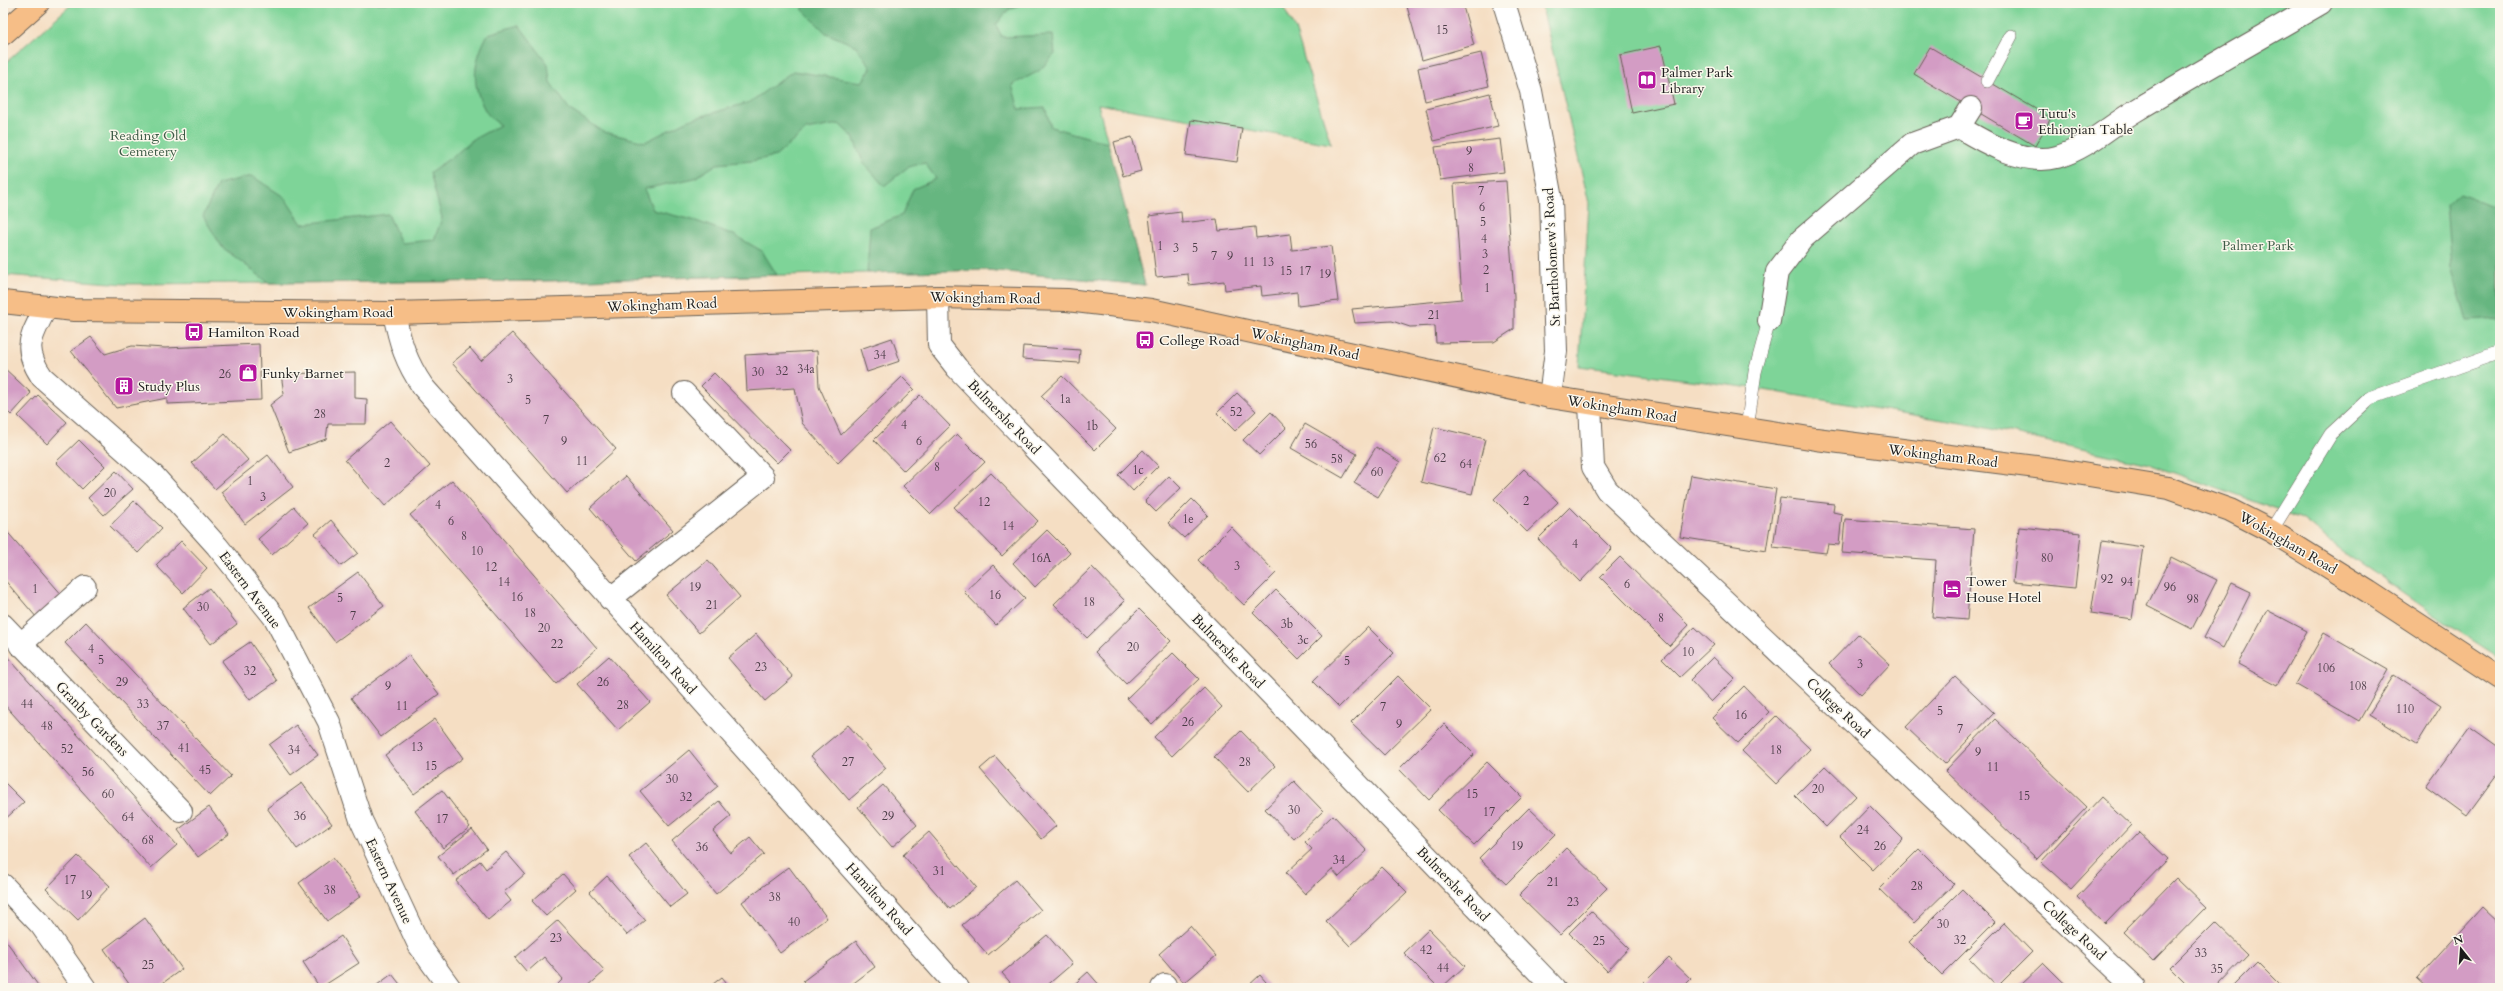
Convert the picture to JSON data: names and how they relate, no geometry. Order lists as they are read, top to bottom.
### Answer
{
  "streets": {
    "main road": ["Wokingham Road"],
    "street": [
      "St Bartholomew's Road",
      "Bulmershe Road",
      "Eastern Avenue",
      "Hamilton Road",
      "College Road",
      "Granby Gardens"
    ]
  },
  "crossings": [
    ["St Bartholomew's Road", "Wokingham Road"],
    ["Wokingham Road", "Bulmershe Road"],
    ["Wokingham Road", "Eastern Avenue"],
    ["Wokingham Road", "Hamilton Road"],
    ["Wokingham Road", "College Road"]
  ],
  "parks": ["Reading Old Cemetery", "Palmer Park"],
  "places": {
    "library": ["Palmer Park Library"],
    "cafe": ["Tutu's Ethiopian Table"],
    "bus stop": ["Hamilton Road", "College Road"],
    "shop": ["Funky Barnet"],
    "building": ["Study Plus"],
    "hotel": ["Tower House Hotel"]
  },
  "house_numbers": [
    "15",
    "9",
    "8",
    "7",
    "6",
    "5",
    "4",
    "1",
    "3",
    "5",
    "3",
    "7",
    "9",
    "11",
    "13",
    "2",
    "15",
    "17",
    "19",
    "1",
    "21",
    "34",
    "34a",
    "32",
    "30",
    "26",
    "3",
    "1a",
    "5",
    "52",
    "28",
    "7",
    "4",
    "1b",
    "9",
    "6",
    "56",
    "62",
    "58",
    "11",
    "2",
    "64",
    "8",
    "1c",
    "60",
    "1",
    "20",
    "3",
    "2",
    "12",
    "4",
    "1e",
    "6",
    "14",
    "8",
    "4",
    "10",
    "16A",
    "80",
    "3",
    "12",
    "92",
    "14",
    "94",
    "6",
    "19",
    "96",
    "1",
    "16",
    "16",
    "5",
    "98",
    "18",
    "21",
    "30",
    "18",
    "7",
    "8",
    "3b",
    "20",
    "3c",
    "22",
    "20",
    "4",
    "10",
    "5",
    "5",
    "3",
    "23",
    "106",
    "32",
    "29",
    "26",
    "9",
    "108",
    "44",
    "33",
    "28",
    "11",
    "7",
    "110",
    "5",
    "16",
    "26",
    "9",
    "48",
    "37",
    "7",
    "13",
    "41",
    "52",
    "34",
    "18",
    "9",
    "27",
    "28",
    "15",
    "11",
    "45",
    "56",
    "30",
    "20",
    "60",
    "15",
    "15",
    "32",
    "30",
    "17",
    "36",
    "29",
    "64",
    "17",
    "24",
    "68",
    "19",
    "26",
    "36",
    "34",
    "31",
    "17",
    "21",
    "28",
    "38",
    "19",
    "38",
    "23",
    "40",
    "30",
    "23",
    "32",
    "25",
    "42",
    "33",
    "25",
    "44",
    "35"
  ],
  "north": "top"
}
